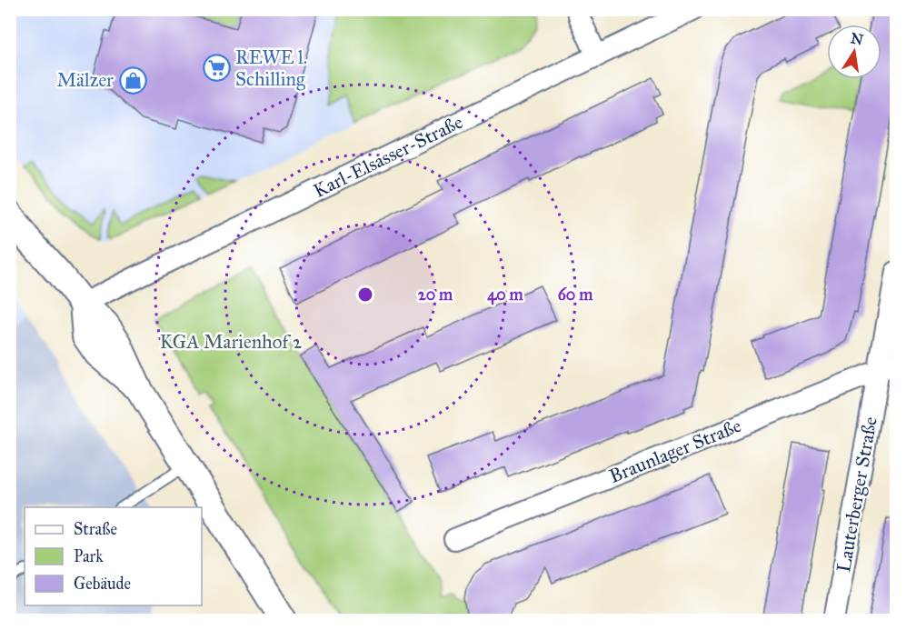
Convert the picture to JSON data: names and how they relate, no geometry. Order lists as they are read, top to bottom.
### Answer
{
  "streets": {
    "street": ["Karl-Elsasser-Straße", "Braunlager Straße", "Lauterberger Straße"]
  },
  "crossings": [
    ["Braunlager Straße", "Lauterberger Straße"]
  ],
  "parks": ["KGA Marienhof 2"],
  "places": {
    "supermarket": ["REWE l. Schilling"],
    "shop": ["Mälzer"]
  },
  "legend": ["Straße", "Park", "Gebäude"],
  "north": "top",
  "rings": ["20 m", "40 m", "60 m"]
}
